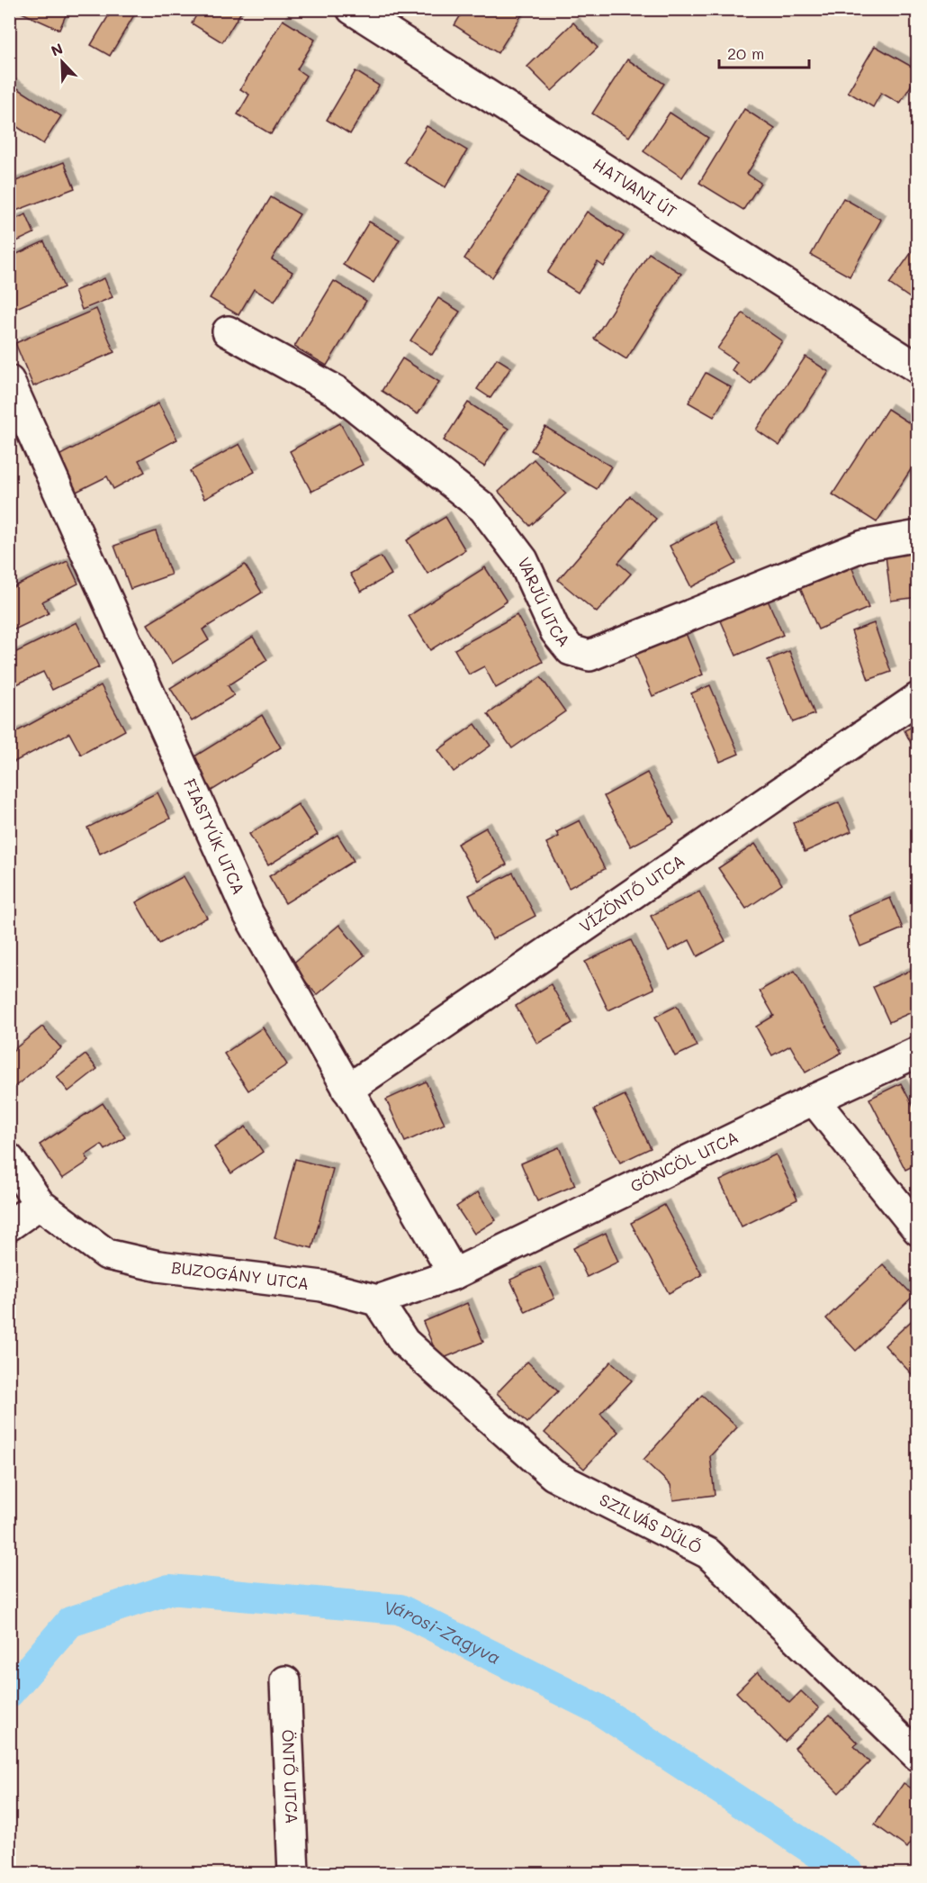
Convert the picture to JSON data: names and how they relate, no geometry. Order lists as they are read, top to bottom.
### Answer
{
  "streets": {
    "street": [
      "HATVANI ÚT",
      "VARJÚ UTCA",
      "FIASTYÚK UTCA",
      "VÍZÖNTŐ UTCA",
      "GÖNCÖL UTCA",
      "BUZOGÁNY UTCA",
      "SZILVÁS DŰLŐ",
      "ÖNTŐ UTCA"
    ]
  },
  "crossings": [
    ["FIASTYÚK UTCA", "VÍZÖNTŐ UTCA"],
    ["FIASTYÚK UTCA", "GÖNCÖL UTCA"],
    ["BUZOGÁNY UTCA", "SZILVÁS DŰLŐ"]
  ],
  "water": ["Városi-Zagyva"],
  "scale_bar": "20 m",
  "north": "top left"
}
